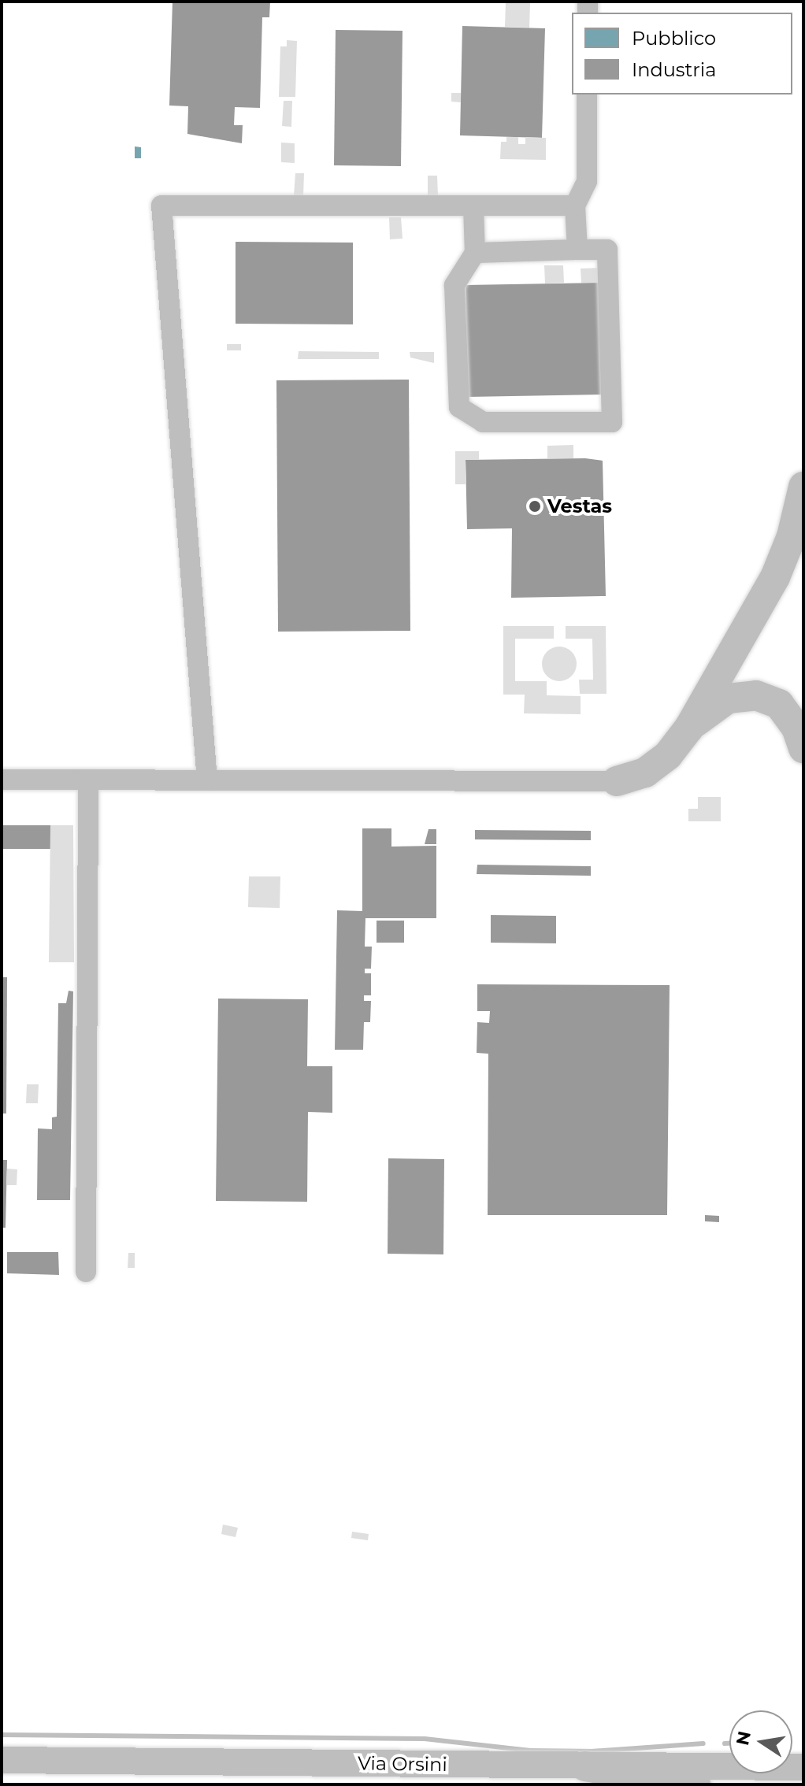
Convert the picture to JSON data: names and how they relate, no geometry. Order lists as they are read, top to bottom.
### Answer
{
  "streets": {
    "main road": ["Via Orsini"]
  },
  "places": ["Vestas"],
  "legend": ["Pubblico", "Industria"],
  "north": "left"
}
